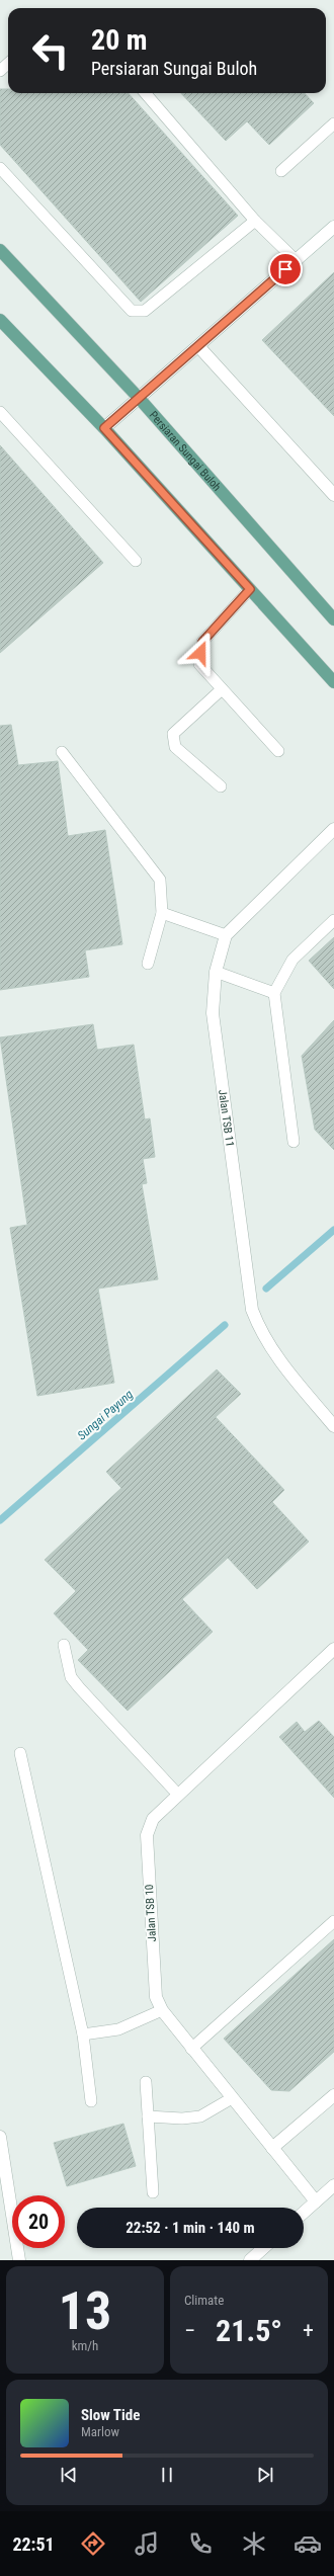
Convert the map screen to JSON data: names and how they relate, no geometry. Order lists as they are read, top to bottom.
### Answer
{
  "streets": {
    "main road": ["Persiaran Sungai Buloh"],
    "street": ["Jalan TSB 11", "Jalan TSB 10"]
  },
  "water": ["Sungai Payung"],
  "page": {
    "turn": ["20 m", "Persiaran Sungai Buloh"],
    "limit": "20",
    "trip": "22:52 · 1 min · 140 m",
    "tile": [
      ["13", "km/h"],
      "Climate"
    ],
    "heat": ["−", "21.5°", "+"],
    "song": ["Slow Tide", "Marlow"],
    "tabs": "22:51"
  }
}
